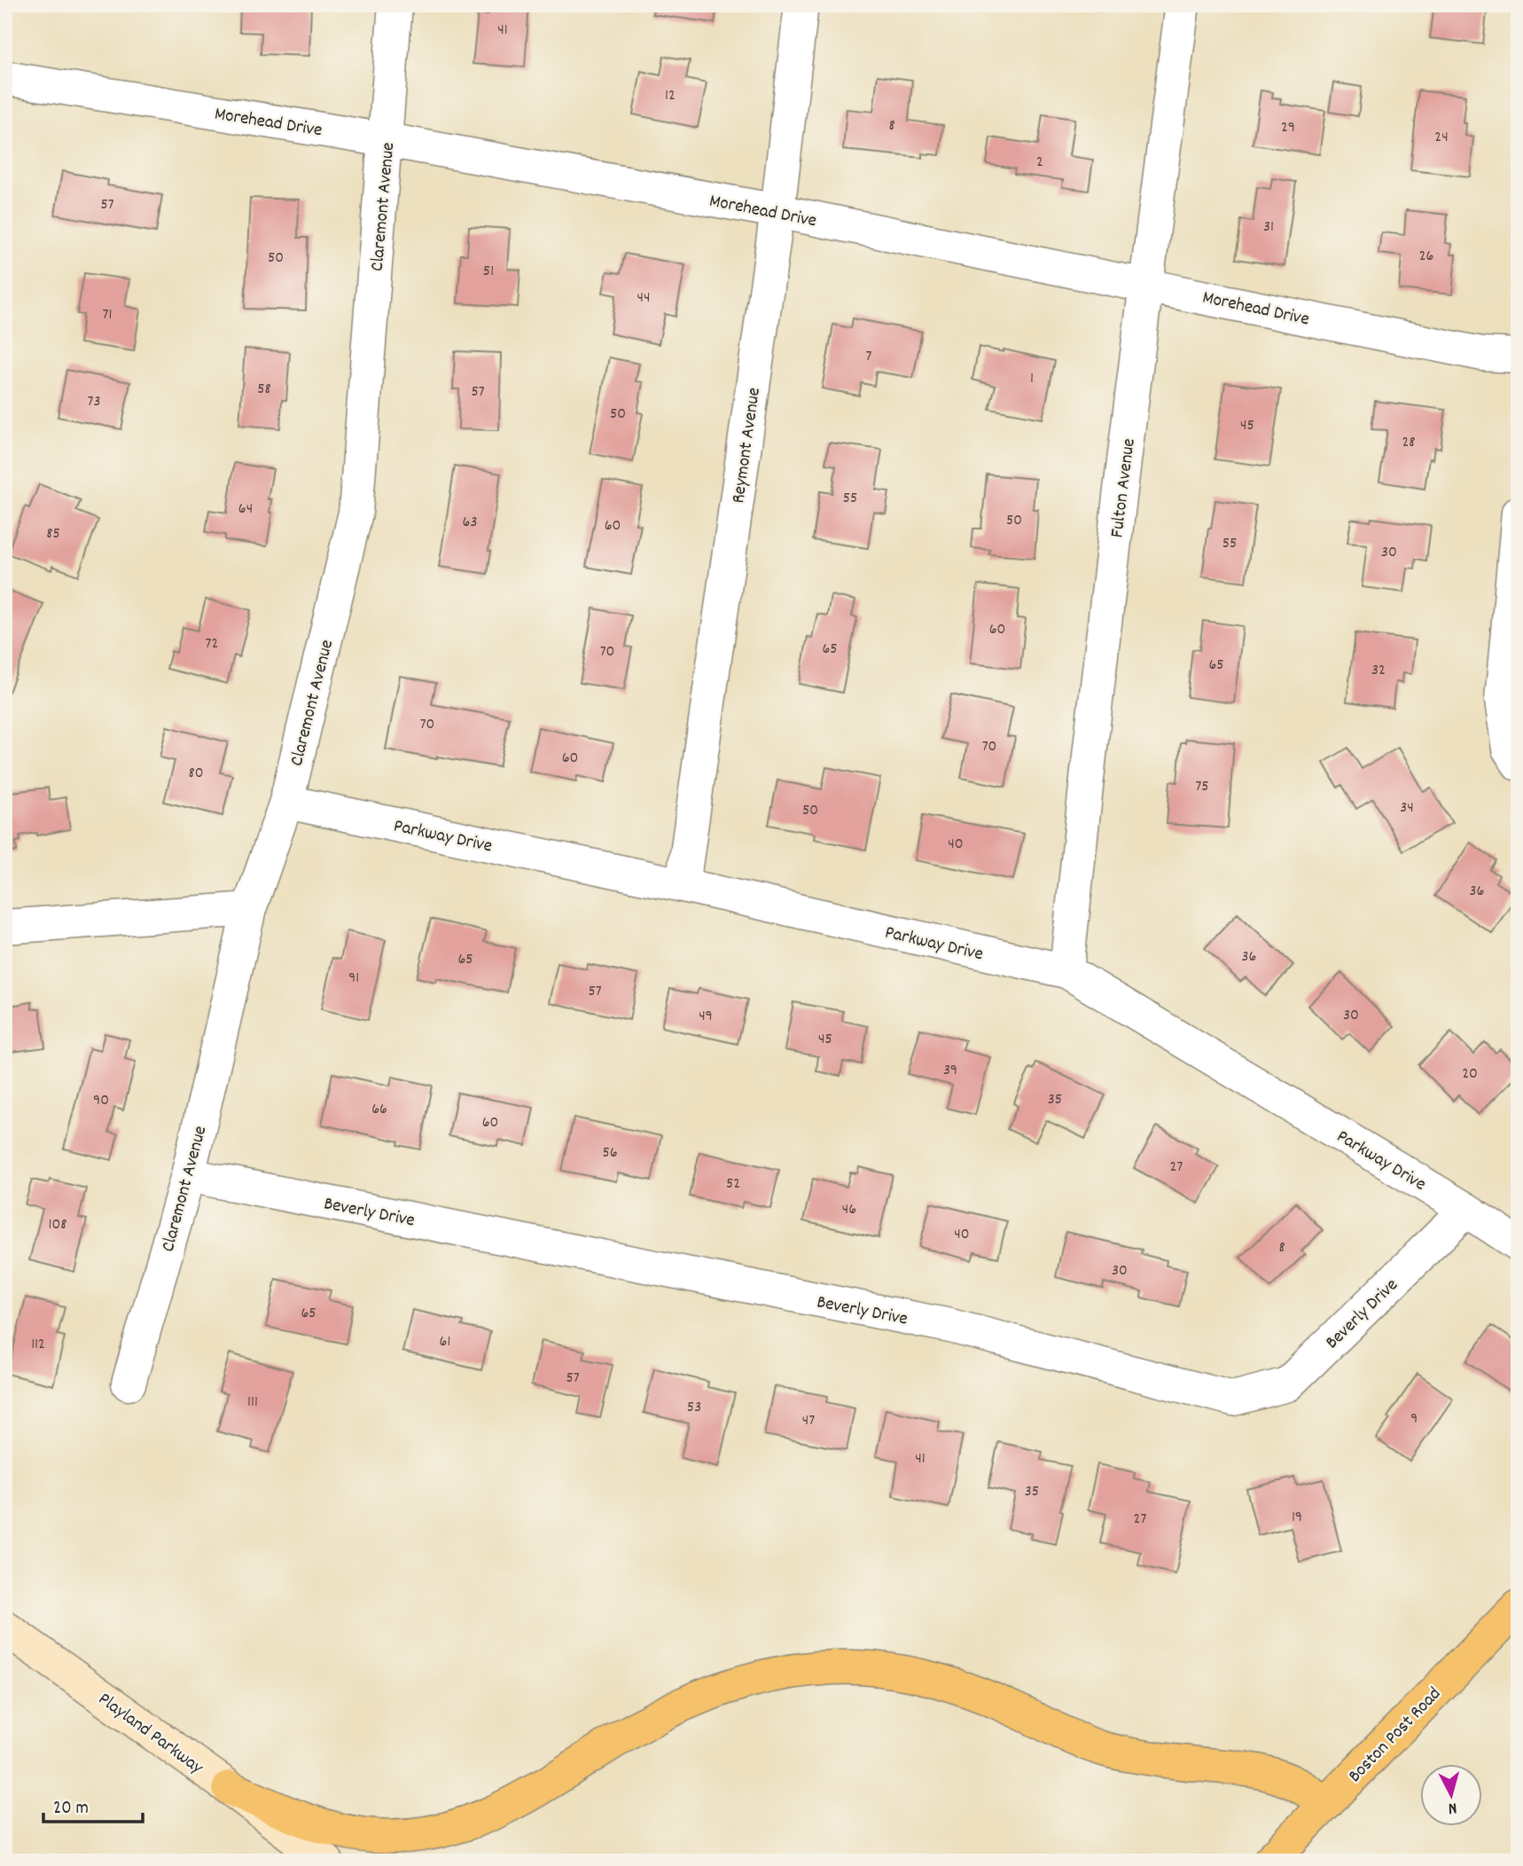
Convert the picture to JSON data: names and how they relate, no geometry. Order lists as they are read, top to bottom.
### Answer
{
  "streets": {
    "main road": ["Playland Parkway", "Boston Post Road"],
    "street": [
      "Morehead Drive",
      "Claremont Avenue",
      "Reymont Avenue",
      "Fulton Avenue",
      "Parkway Drive",
      "Beverly Drive"
    ]
  },
  "crossings": [
    ["Morehead Drive", "Claremont Avenue"],
    ["Morehead Drive", "Reymont Avenue"],
    ["Morehead Drive", "Fulton Avenue"],
    ["Claremont Avenue", "Parkway Drive"],
    ["Claremont Avenue", "Beverly Drive"],
    ["Reymont Avenue", "Parkway Drive"],
    ["Fulton Avenue", "Parkway Drive"],
    ["Parkway Drive", "Beverly Drive"]
  ],
  "house_numbers": [
    "41",
    "12",
    "8",
    "29",
    "24",
    "2",
    "57",
    "31",
    "26",
    "50",
    "51",
    "44",
    "71",
    "7",
    "1",
    "58",
    "57",
    "73",
    "50",
    "45",
    "28",
    "55",
    "64",
    "50",
    "63",
    "60",
    "85",
    "55",
    "30",
    "60",
    "72",
    "65",
    "70",
    "65",
    "32",
    "70",
    "70",
    "60",
    "80",
    "75",
    "34",
    "50",
    "40",
    "36",
    "36",
    "65",
    "91",
    "57",
    "30",
    "49",
    "45",
    "39",
    "20",
    "35",
    "90",
    "66",
    "60",
    "56",
    "27",
    "52",
    "46",
    "108",
    "40",
    "8",
    "30",
    "65",
    "61",
    "112",
    "57",
    "111",
    "53",
    "9",
    "47",
    "41",
    "35",
    "19",
    "27"
  ],
  "scale_bar": "20 m",
  "north": "bottom"
}
